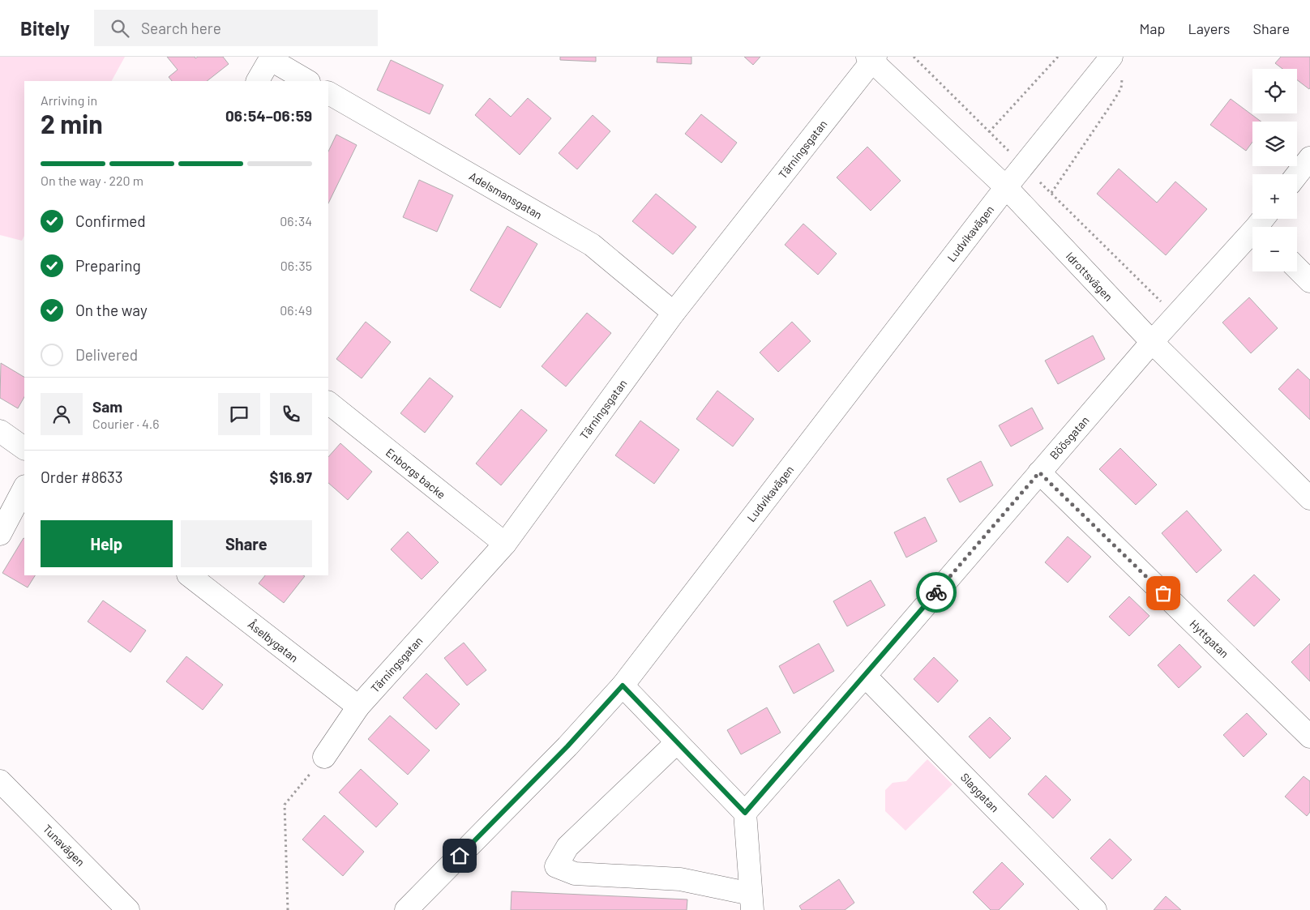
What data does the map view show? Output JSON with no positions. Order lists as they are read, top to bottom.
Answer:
{
  "streets": {
    "street": [
      "Tärningsgatan",
      "Adelsmansgatan",
      "Ludvikavägen",
      "Idrottsvägen",
      "Böösgatan",
      "Enborgs backe",
      "Hyttgatan",
      "Åselbygatan",
      "Slaggatan",
      "Tunavägen"
    ]
  },
  "crossings": [
    ["Tärningsgatan", "Adelsmansgatan"],
    ["Tärningsgatan", "Idrottsvägen"],
    ["Tärningsgatan", "Enborgs backe"],
    ["Tärningsgatan", "Åselbygatan"],
    ["Ludvikavägen", "Idrottsvägen"],
    ["Idrottsvägen", "Böösgatan"],
    ["Böösgatan", "Hyttgatan"],
    ["Böösgatan", "Slaggatan"]
  ],
  "page": {
    "header": "Bitely",
    "search": "Search here",
    "nav": ["Map", "Layers", "Share"],
    "map_buttons": ["+", "−"],
    "heading": ["2 min", "Arriving in", "06:54–06:59"],
    "panel": [
      "Sam",
      "Courier · 4.6",
      "Order #8633",
      "$16.97"
    ],
    "bar": "On the way · 220 m",
    "list": [
      ["Confirmed", "06:34"],
      ["Preparing", "06:35"],
      ["On the way", "06:49"],
      "Delivered"
    ],
    "buttons": ["Help", "Share"]
  }
}
